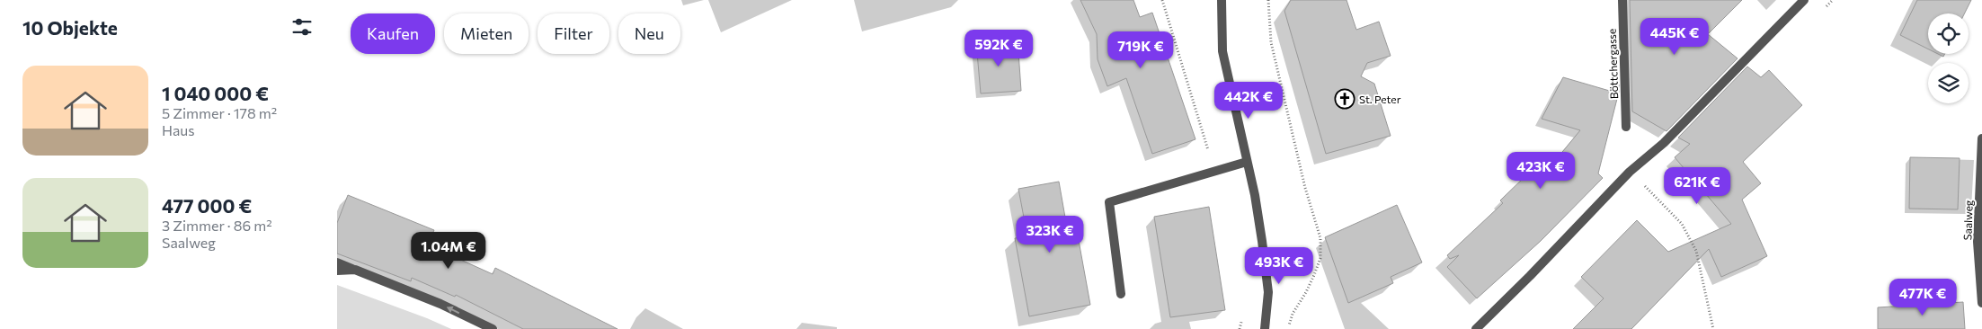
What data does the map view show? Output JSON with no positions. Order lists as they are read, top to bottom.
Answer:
{
  "streets": {
    "street": ["Böttchergasse", "Saalweg"]
  },
  "places": {
    "church": ["St. Peter"]
  },
  "page": {
    "heading": "10 Objekte",
    "chip": [
      "Kaufen",
      "Mieten",
      "Filter",
      "Neu"
    ],
    "price": [
      "445K €",
      "592K €",
      "719K €",
      "442K €",
      "423K €",
      "621K €",
      "323K €",
      "1.04M €",
      "493K €",
      "477K €"
    ],
    "list": [
      {
        "name": "1 040 000 €",
        "note": "5 Zimmer · 178 m² · Haus"
      },
      {
        "name": "477 000 €",
        "note": "3 Zimmer · 86 m² · Saalweg"
      }
    ]
  }
}
